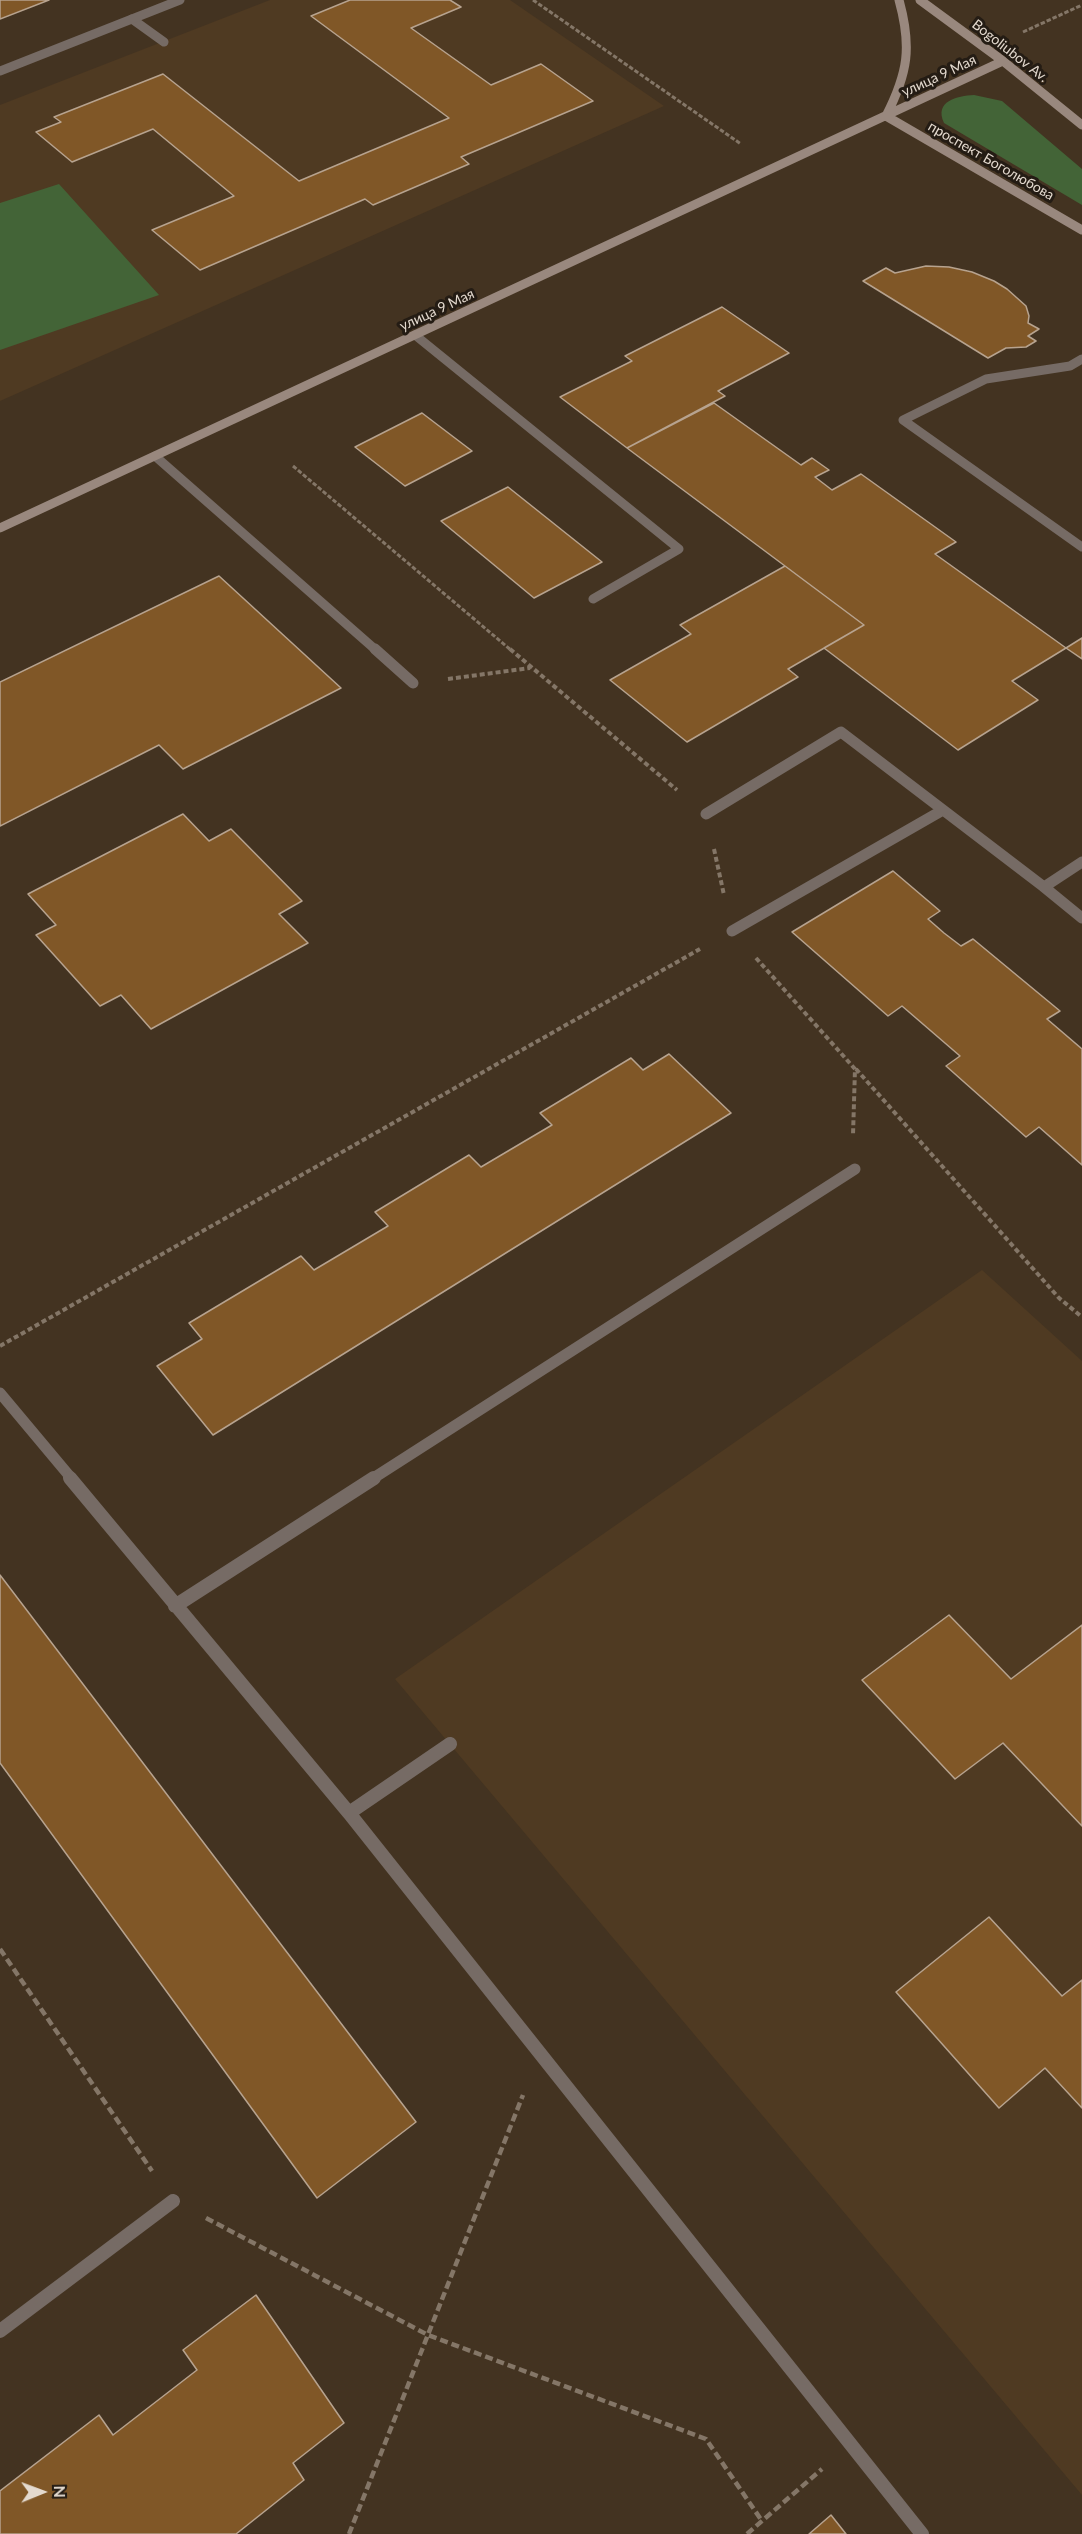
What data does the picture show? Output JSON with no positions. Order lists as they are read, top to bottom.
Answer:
{
  "streets": {
    "street": ["Bogoliubov Av.", "улица 9 Мая", "проспект Боголюбова"]
  },
  "crossings": [
    ["Bogoliubov Av.", "улица 9 Мая"],
    ["улица 9 Мая", "проспект Боголюбова"]
  ],
  "north": "right"
}
